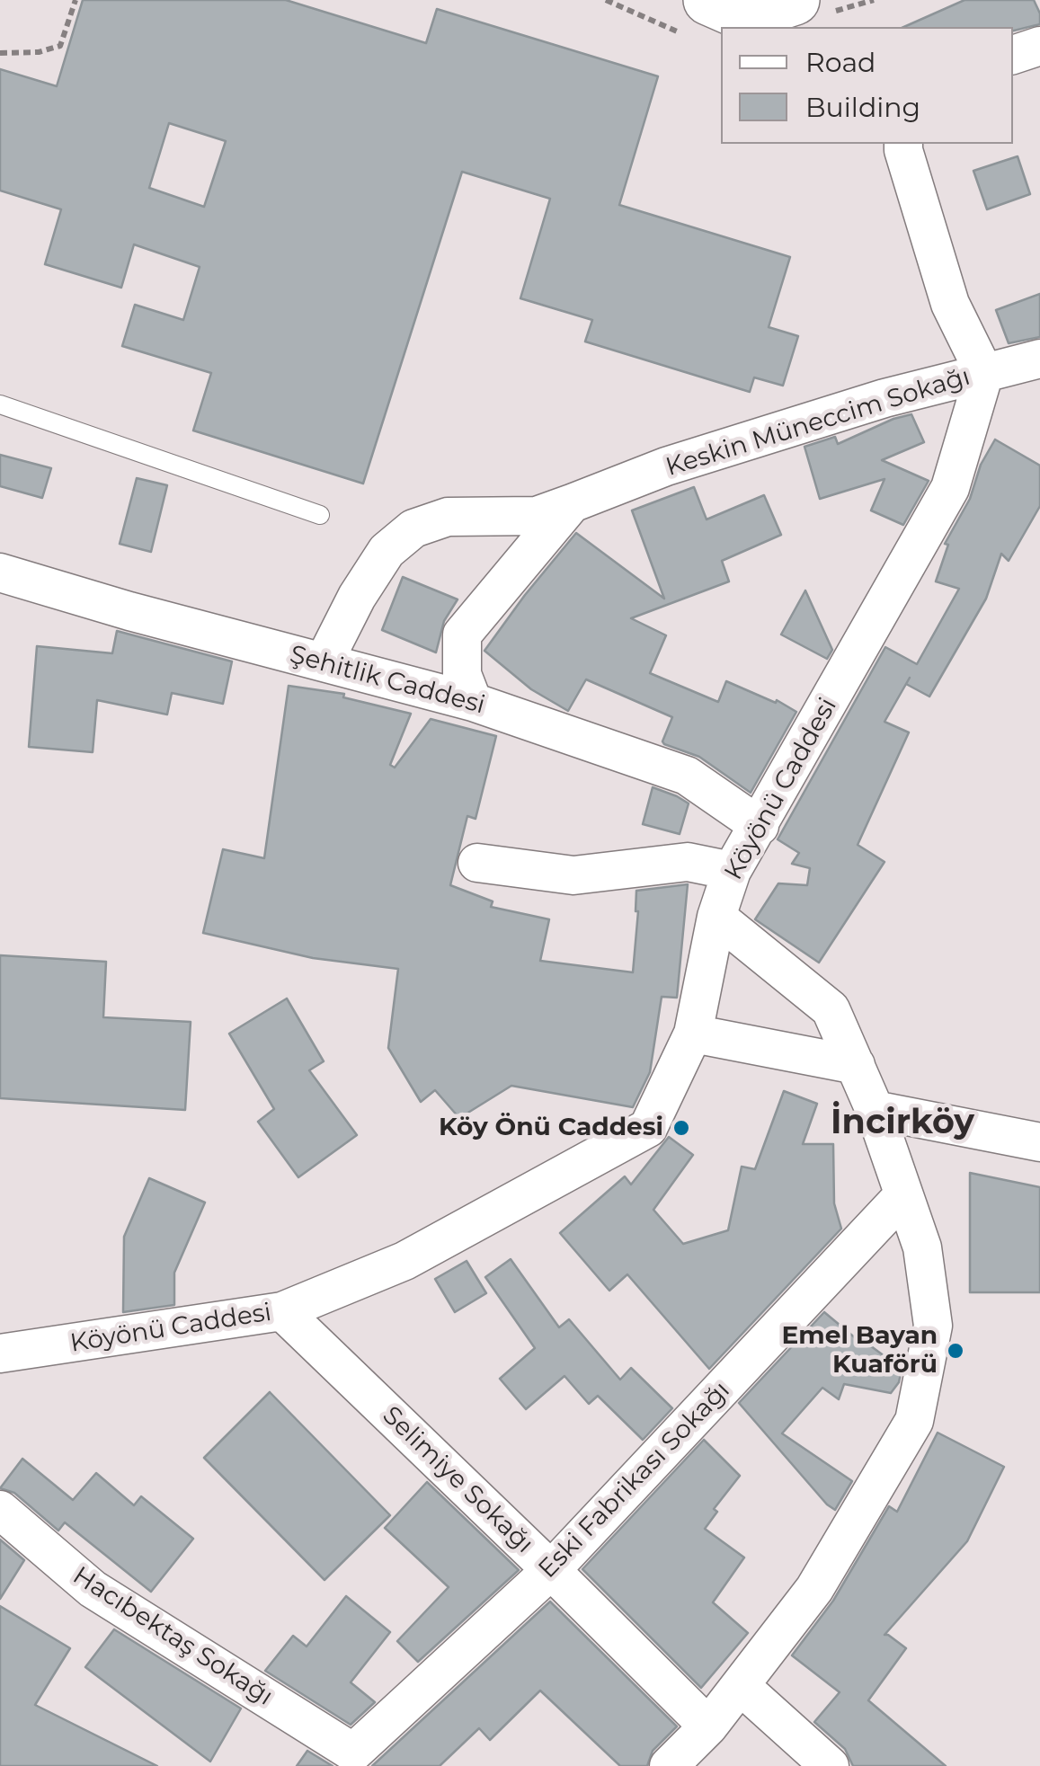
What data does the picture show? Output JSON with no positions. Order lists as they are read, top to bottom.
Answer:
{
  "streets": {
    "street": [
      "Keskin Müneccim Sokağı",
      "Şehitlik Caddesi",
      "Köyönü Caddesi",
      "Selimiye Sokağı",
      "Eski Fabrikası Sokağı",
      "Hacıbektaş Sokağı"
    ]
  },
  "crossings": [
    ["Keskin Müneccim Sokağı", "Şehitlik Caddesi"],
    ["Keskin Müneccim Sokağı", "Köyönü Caddesi"],
    ["Şehitlik Caddesi", "Köyönü Caddesi"],
    ["Köyönü Caddesi", "Selimiye Sokağı"],
    ["Selimiye Sokağı", "Eski Fabrikası Sokağı"],
    ["Eski Fabrikası Sokağı", "Hacıbektaş Sokağı"]
  ],
  "districts": ["İncirköy"],
  "places": ["Köy Önü Caddesi", "Emel Bayan Kuaförü"],
  "legend": ["Road", "Building"]
}
